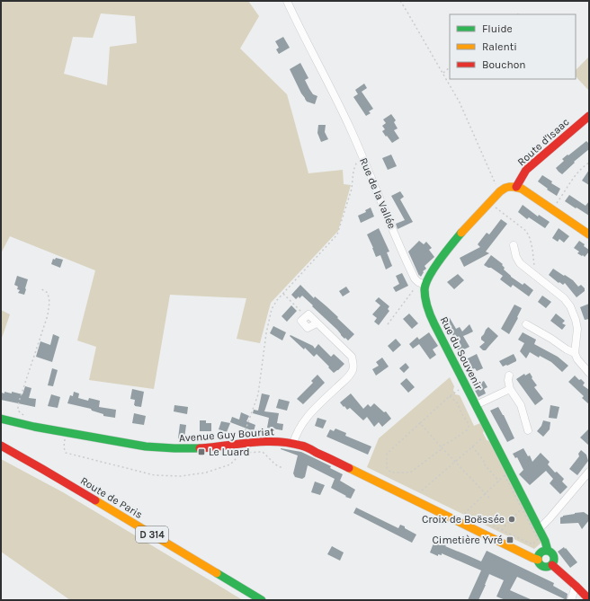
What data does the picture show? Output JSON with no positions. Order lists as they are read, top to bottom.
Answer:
{
  "streets": {
    "street": [
      "Route d'Isaac",
      "Rue de la Vallée",
      "Rue du Souvenir",
      "Avenue Guy Bouriat",
      "Route de Paris",
      "D 314"
    ]
  },
  "crossings": [
    ["Rue de la Vallée", "Rue du Souvenir"],
    ["Rue du Souvenir", "Avenue Guy Bouriat"]
  ],
  "places": {
    "transit": ["Le Luard", "Cimetière Yvré"],
    "other": ["Croix de Boëssée"]
  },
  "legend": ["Fluide", "Ralenti", "Bouchon"]
}
